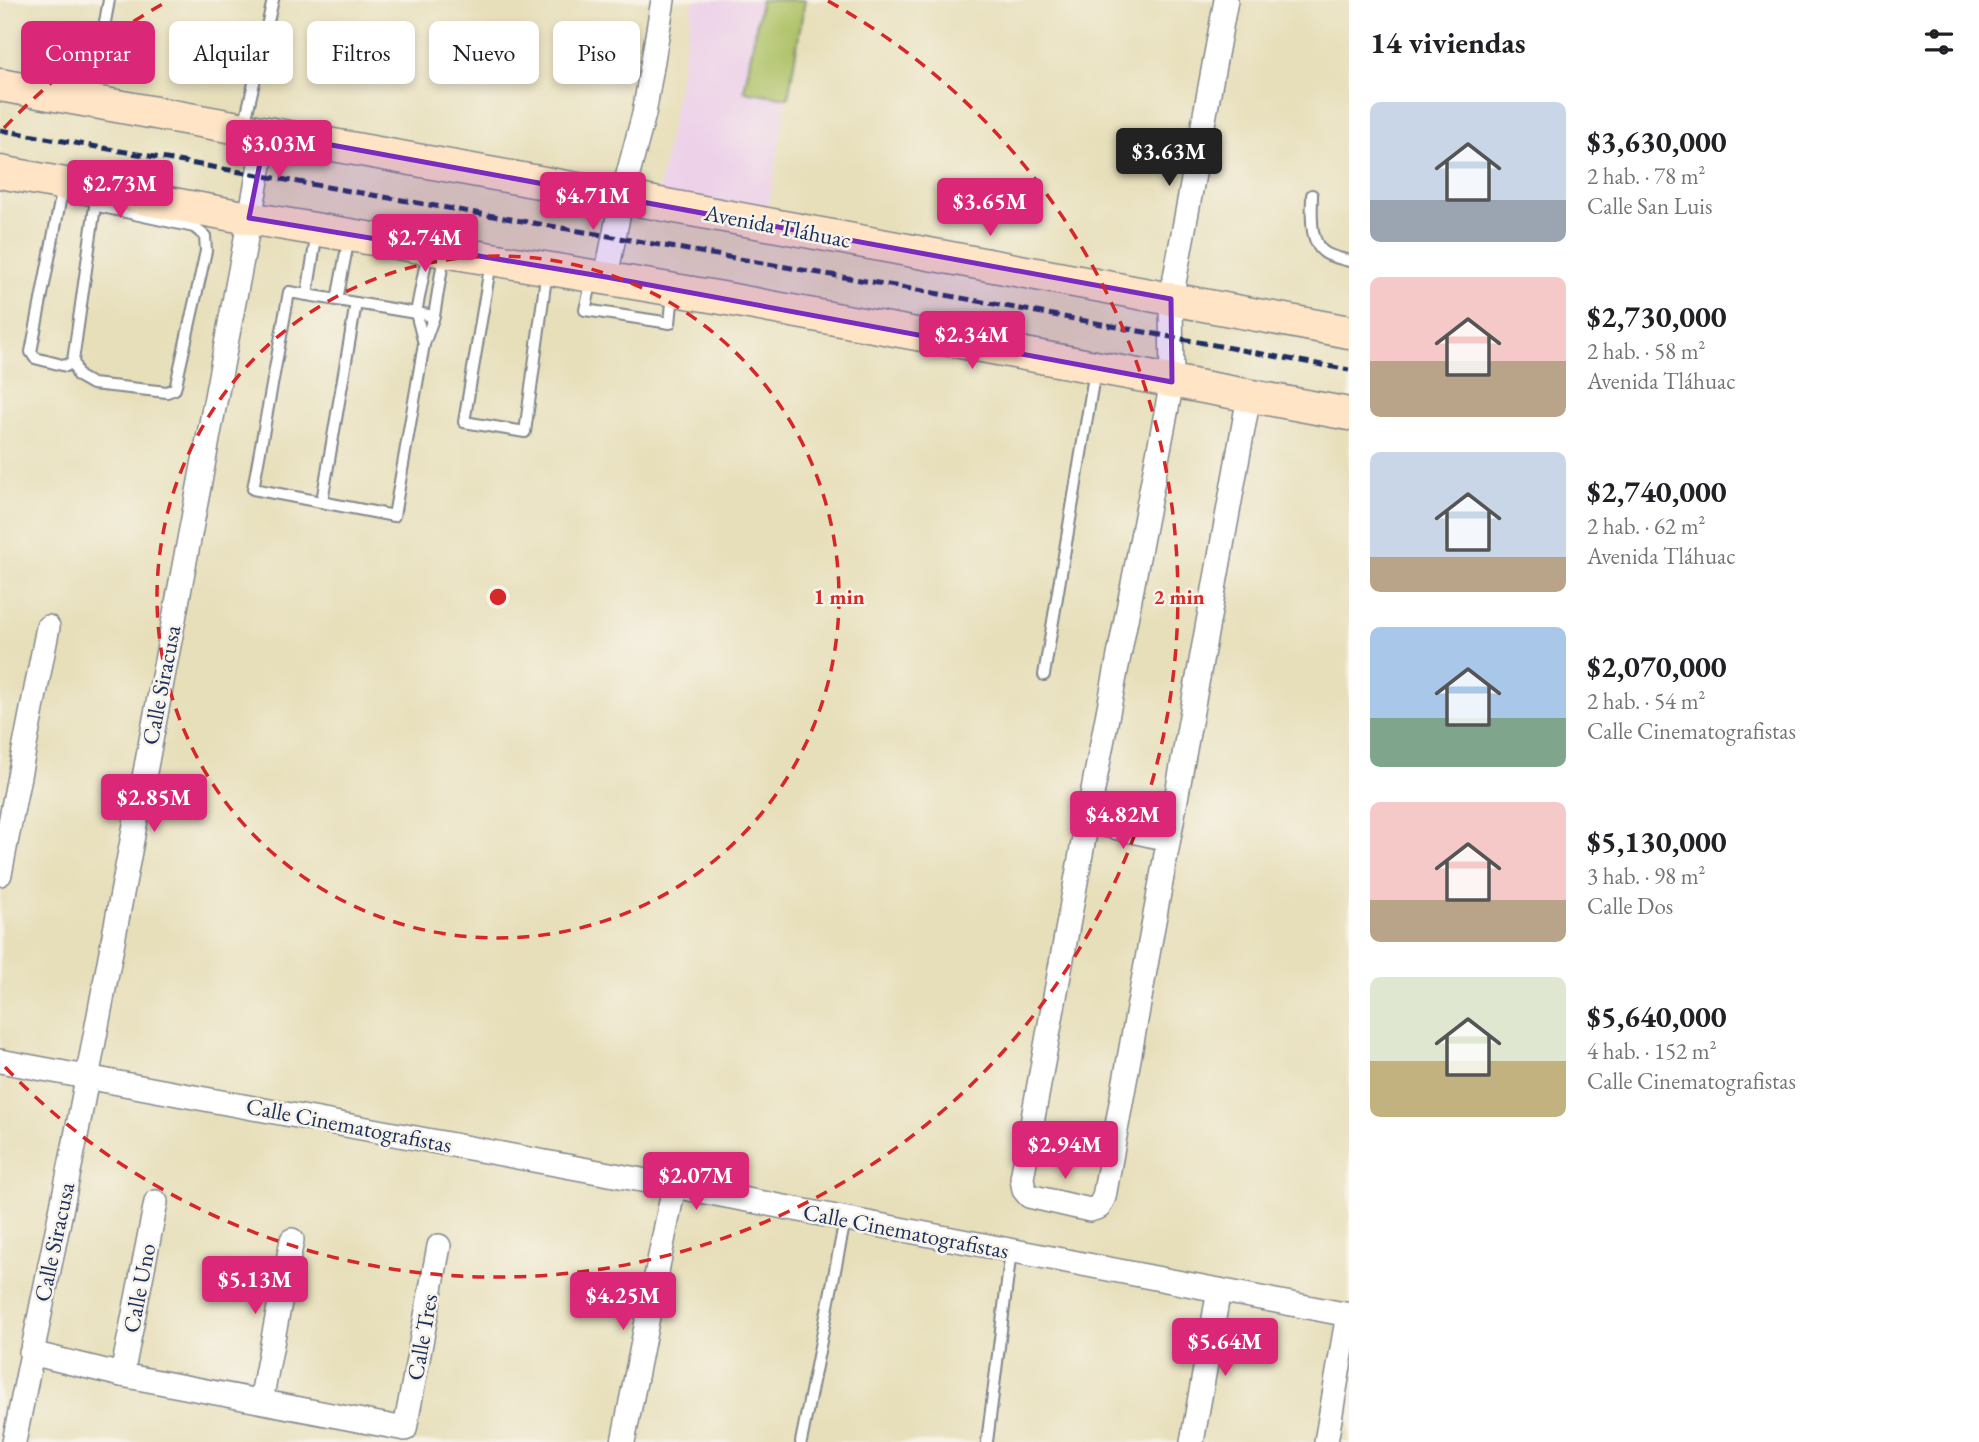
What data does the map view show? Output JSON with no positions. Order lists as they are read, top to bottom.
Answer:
{
  "streets": {
    "main road": ["Avenida Tláhuac"],
    "street": [
      "Calle Siracusa",
      "Calle Cinematografistas",
      "Calle Uno",
      "Calle Tres"
    ]
  },
  "crossings": [
    ["Avenida Tláhuac", "Calle Siracusa"],
    ["Calle Siracusa", "Calle Cinematografistas"]
  ],
  "page": {
    "heading": "14 viviendas",
    "chip": [
      "Comprar",
      "Alquilar",
      "Filtros",
      "Nuevo",
      "Piso"
    ],
    "list": [
      {
        "name": "$3,630,000",
        "note": "2 hab. · 78 m² · Calle San Luis"
      },
      {
        "name": "$2,730,000",
        "note": "2 hab. · 58 m² · Avenida Tláhuac"
      },
      {
        "name": "$2,740,000",
        "note": "2 hab. · 62 m² · Avenida Tláhuac"
      },
      {
        "name": "$2,070,000",
        "note": "2 hab. · 54 m² · Calle Cinematografistas"
      },
      {
        "name": "$5,130,000",
        "note": "3 hab. · 98 m² · Calle Dos"
      },
      {
        "name": "$5,640,000",
        "note": "4 hab. · 152 m² · Calle Cinematografistas"
      }
    ],
    "price": [
      "$3.03M",
      "$3.63M",
      "$2.73M",
      "$4.71M",
      "$3.65M",
      "$2.74M",
      "$2.34M",
      "$2.85M",
      "$4.82M",
      "$2.94M",
      "$2.07M",
      "$5.13M",
      "$4.25M",
      "$5.64M"
    ]
  },
  "rings": ["1 min", "2 min"]
}
